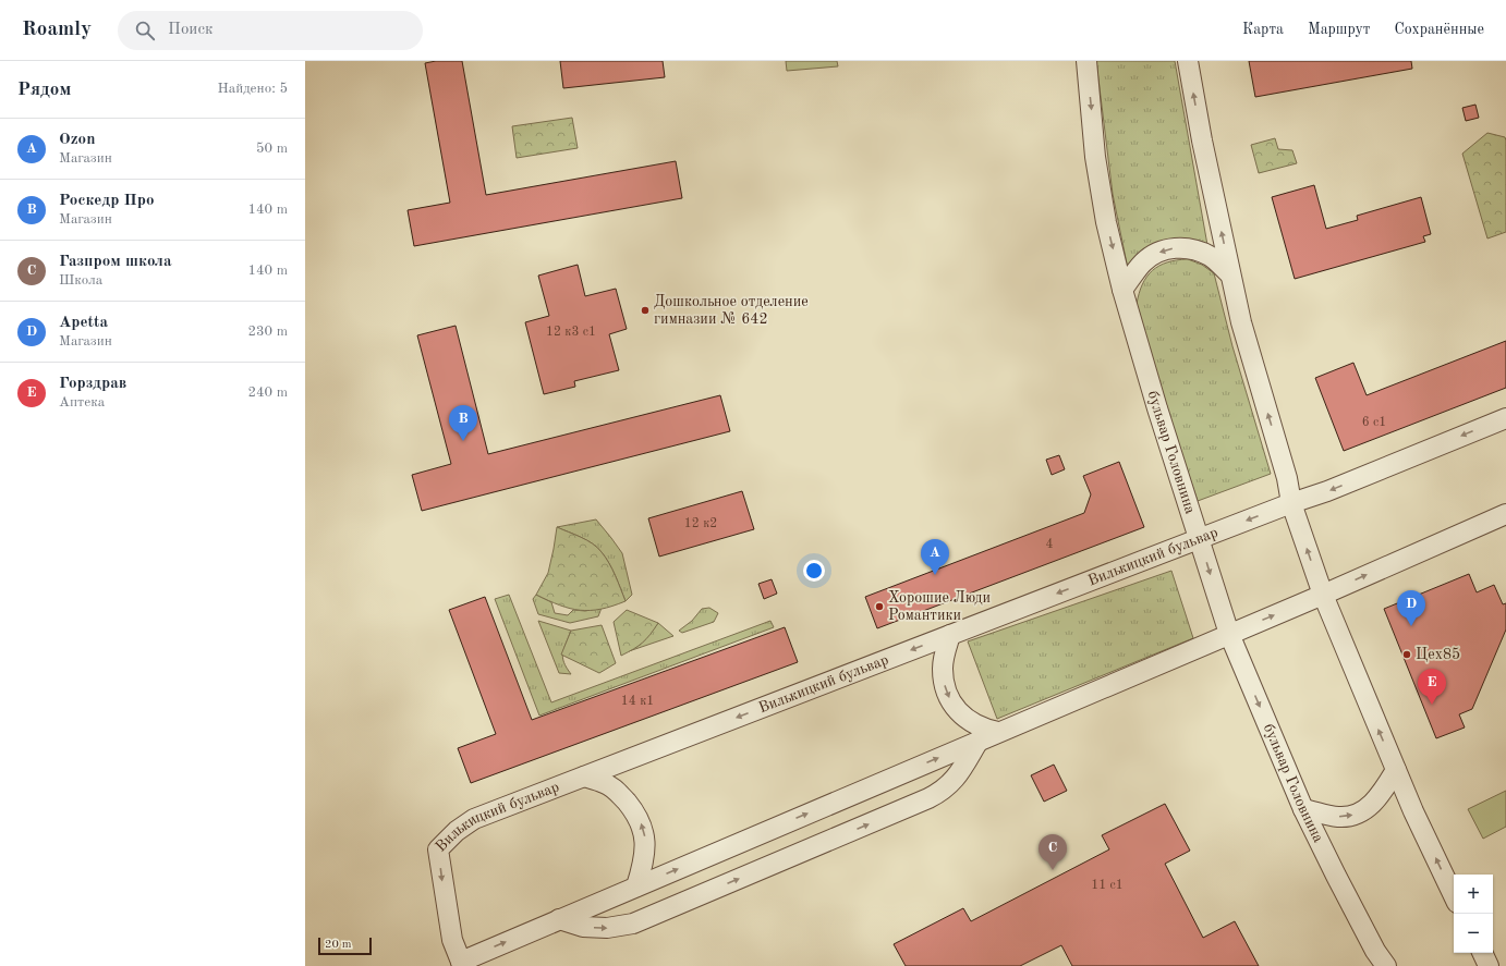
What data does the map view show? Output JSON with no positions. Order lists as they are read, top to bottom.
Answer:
{
  "streets": {
    "street": ["бульвар Головнина", "Вилькицкий бульвар"]
  },
  "crossings": [
    ["бульвар Головнина", "Вилькицкий бульвар"]
  ],
  "places": ["Дошкольное отделение гимназии № 642", "Хорошие Люди Романтики", "Цех85"],
  "house_numbers": [
    "12 к3 с1",
    "6 с1",
    "12 к2",
    "4",
    "14 к1",
    "11 с1"
  ],
  "scale_bar": "20 m",
  "page": {
    "header": "Roamly",
    "search": "Поиск",
    "nav": ["Карта", "Маршрут", "Сохранённые"],
    "heading": ["Рядом", "Найдено: 5"],
    "list": [
      {
        "mark": "A",
        "name": "Ozon",
        "note": "Магазин",
        "value": "50 m"
      },
      {
        "mark": "B",
        "name": "Роскедр Про",
        "note": "Магазин",
        "value": "140 m"
      },
      {
        "mark": "C",
        "name": "Газпром школа",
        "note": "Школа",
        "value": "140 m"
      },
      {
        "mark": "D",
        "name": "Apetta",
        "note": "Магазин",
        "value": "230 m"
      },
      {
        "mark": "E",
        "name": "Горздрав",
        "note": "Аптека",
        "value": "240 m"
      }
    ],
    "pins": [
      "B",
      "A",
      "D",
      "E",
      "C"
    ],
    "map_buttons": ["+", "−"],
    "scale": "20 m"
  }
}
